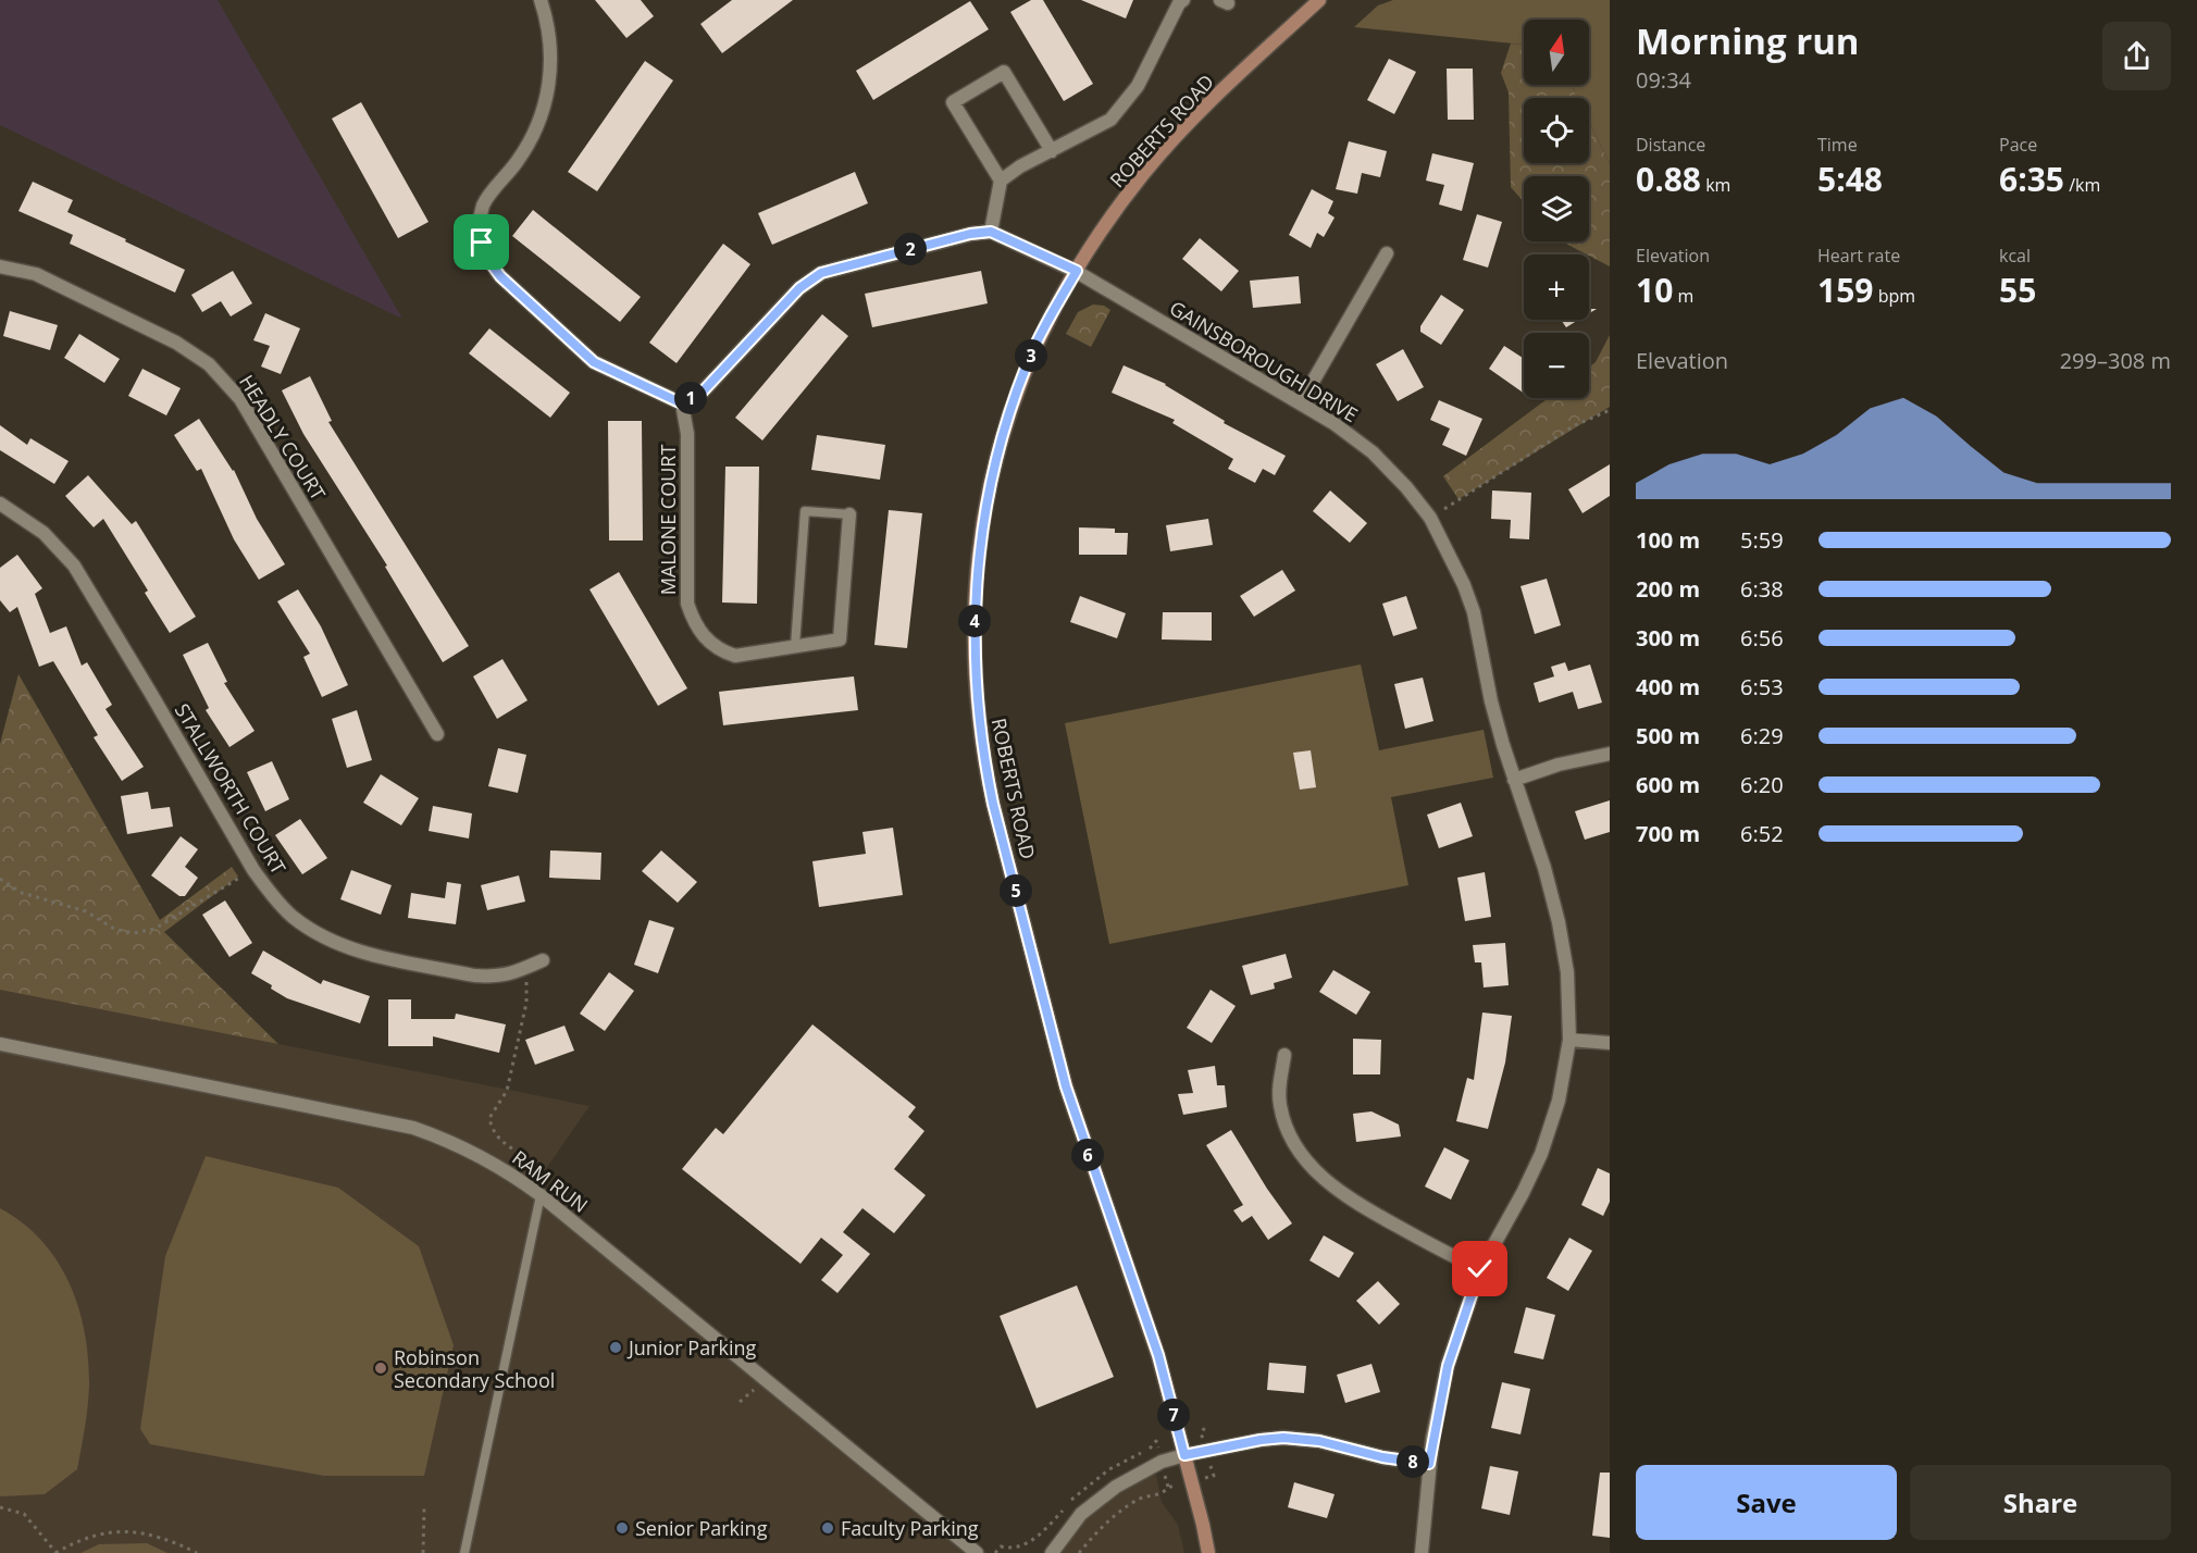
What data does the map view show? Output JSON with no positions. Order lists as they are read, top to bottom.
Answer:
{
  "streets": {
    "main road": ["ROBERTS ROAD"],
    "street": [
      "GAINSBOROUGH DRIVE",
      "HEADLY COURT",
      "MALONE COURT",
      "STALLWORTH COURT",
      "RAM RUN"
    ]
  },
  "crossings": [
    ["ROBERTS ROAD", "GAINSBOROUGH DRIVE"]
  ],
  "places": [
    "Junior Parking",
    "Robinson Secondary School",
    "Senior Parking",
    "Faculty Parking"
  ],
  "north": "top",
  "page": {
    "heading": ["Morning run", "09:34"],
    "map_buttons": ["+", "−"],
    "stats": [
      ["Distance", "0.88 km"],
      ["Time", "5:48"],
      ["Pace", "6:35 /km"],
      ["Elevation", "10 m"],
      ["Heart rate", "159 bpm"],
      ["kcal", "55"]
    ],
    "pins": [
      "2",
      "3",
      "1",
      "4",
      "5",
      "6",
      "7",
      "8"
    ],
    "chart": ["Elevation", "299–308 m"],
    "list": [
      {
        "name": "100 m",
        "note": "5:59"
      },
      {
        "name": "200 m",
        "note": "6:38"
      },
      {
        "name": "300 m",
        "note": "6:56"
      },
      {
        "name": "400 m",
        "note": "6:53"
      },
      {
        "name": "500 m",
        "note": "6:29"
      },
      {
        "name": "600 m",
        "note": "6:20"
      },
      {
        "name": "700 m",
        "note": "6:52"
      }
    ],
    "buttons": ["Save", "Share"]
  }
}
